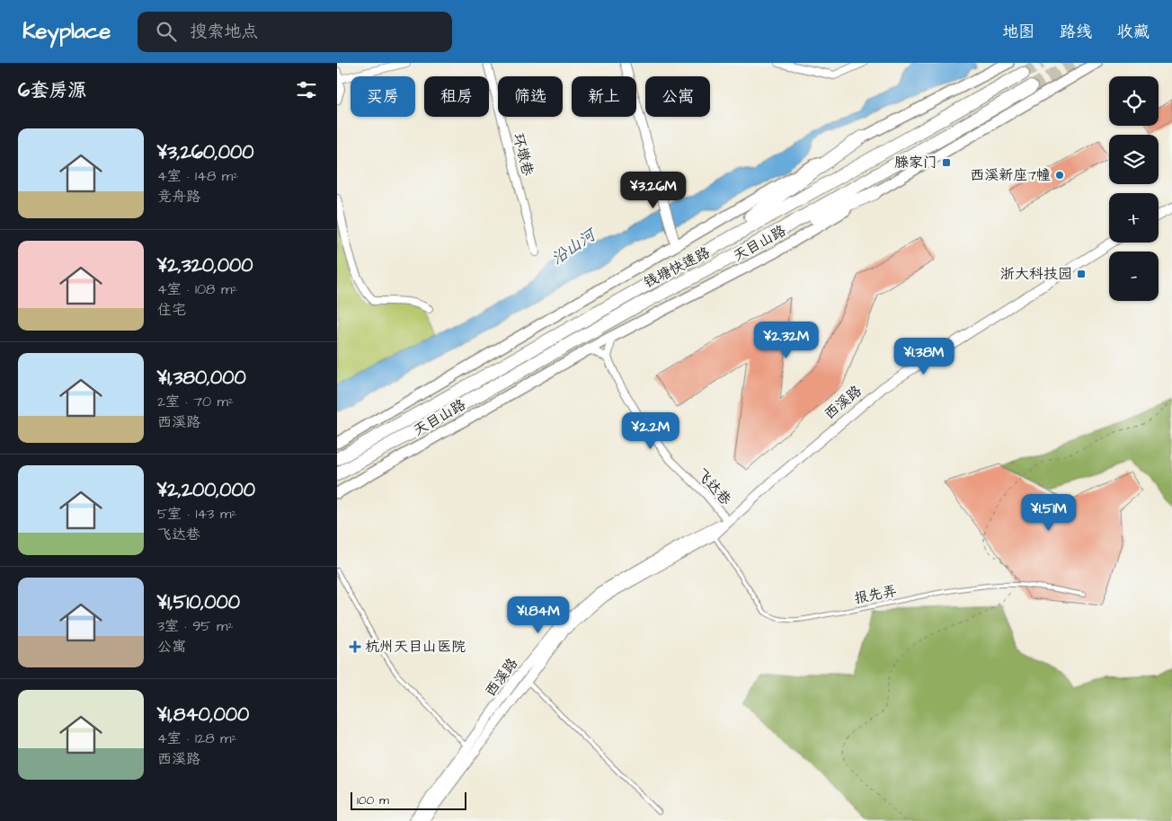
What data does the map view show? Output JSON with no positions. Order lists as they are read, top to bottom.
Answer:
{
  "streets": {
    "highway": ["钱塘快速路"],
    "main road": ["天目山路", "西溪路"],
    "street": ["环墩巷", "飞达巷"],
    "lane": ["报先弄"]
  },
  "crossings": [
    ["西溪路", "飞达巷"],
    ["西溪路", "报先弄"]
  ],
  "water": ["沿山河"],
  "places": {
    "transit": ["滕家门", "浙大科技园"],
    "other": ["西溪新座7幢"],
    "health": ["杭州天目山医院"]
  },
  "scale_bar": "100 m",
  "page": {
    "header": "Keyplace",
    "search": "搜索地点",
    "nav": ["地图", "路线", "收藏"],
    "heading": "6套房源",
    "map_buttons": ["+", "−"],
    "chip": [
      "买房",
      "租房",
      "筛选",
      "新上",
      "公寓"
    ],
    "list": [
      {
        "name": "¥3,260,000",
        "note": "4室 · 148 m² · 竞舟路"
      },
      {
        "name": "¥2,320,000",
        "note": "4室 · 108 m² · 住宅"
      },
      {
        "name": "¥1,380,000",
        "note": "2室 · 70 m² · 西溪路"
      },
      {
        "name": "¥2,200,000",
        "note": "5室 · 143 m² · 飞达巷"
      },
      {
        "name": "¥1,510,000",
        "note": "3室 · 95 m² · 公寓"
      },
      {
        "name": "¥1,840,000",
        "note": "4室 · 128 m² · 西溪路"
      }
    ],
    "price": [
      "¥3.26M",
      "¥2.32M",
      "¥1.38M",
      "¥2.2M",
      "¥1.51M",
      "¥1.84M"
    ],
    "scale": "100 m"
  }
}
